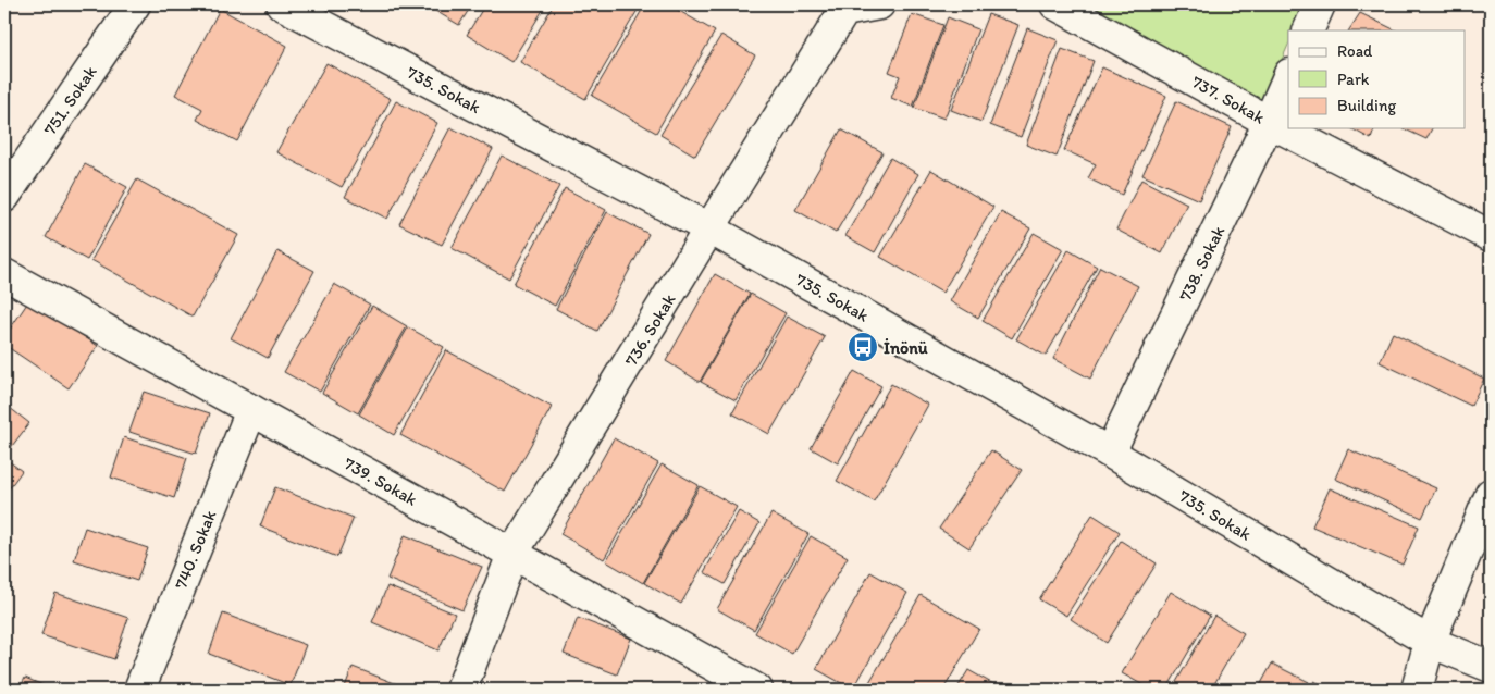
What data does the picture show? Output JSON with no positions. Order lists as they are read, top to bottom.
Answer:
{
  "streets": {
    "street": [
      "735. Sokak",
      "737. Sokak",
      "751. Sokak",
      "738. Sokak",
      "736. Sokak",
      "739. Sokak",
      "740. Sokak"
    ]
  },
  "crossings": [
    ["735. Sokak", "738. Sokak"],
    ["735. Sokak", "736. Sokak"],
    ["737. Sokak", "738. Sokak"],
    ["736. Sokak", "739. Sokak"],
    ["739. Sokak", "740. Sokak"]
  ],
  "places": {
    "bus stop": ["İnönü"]
  },
  "legend": ["Road", "Park", "Building"]
}
